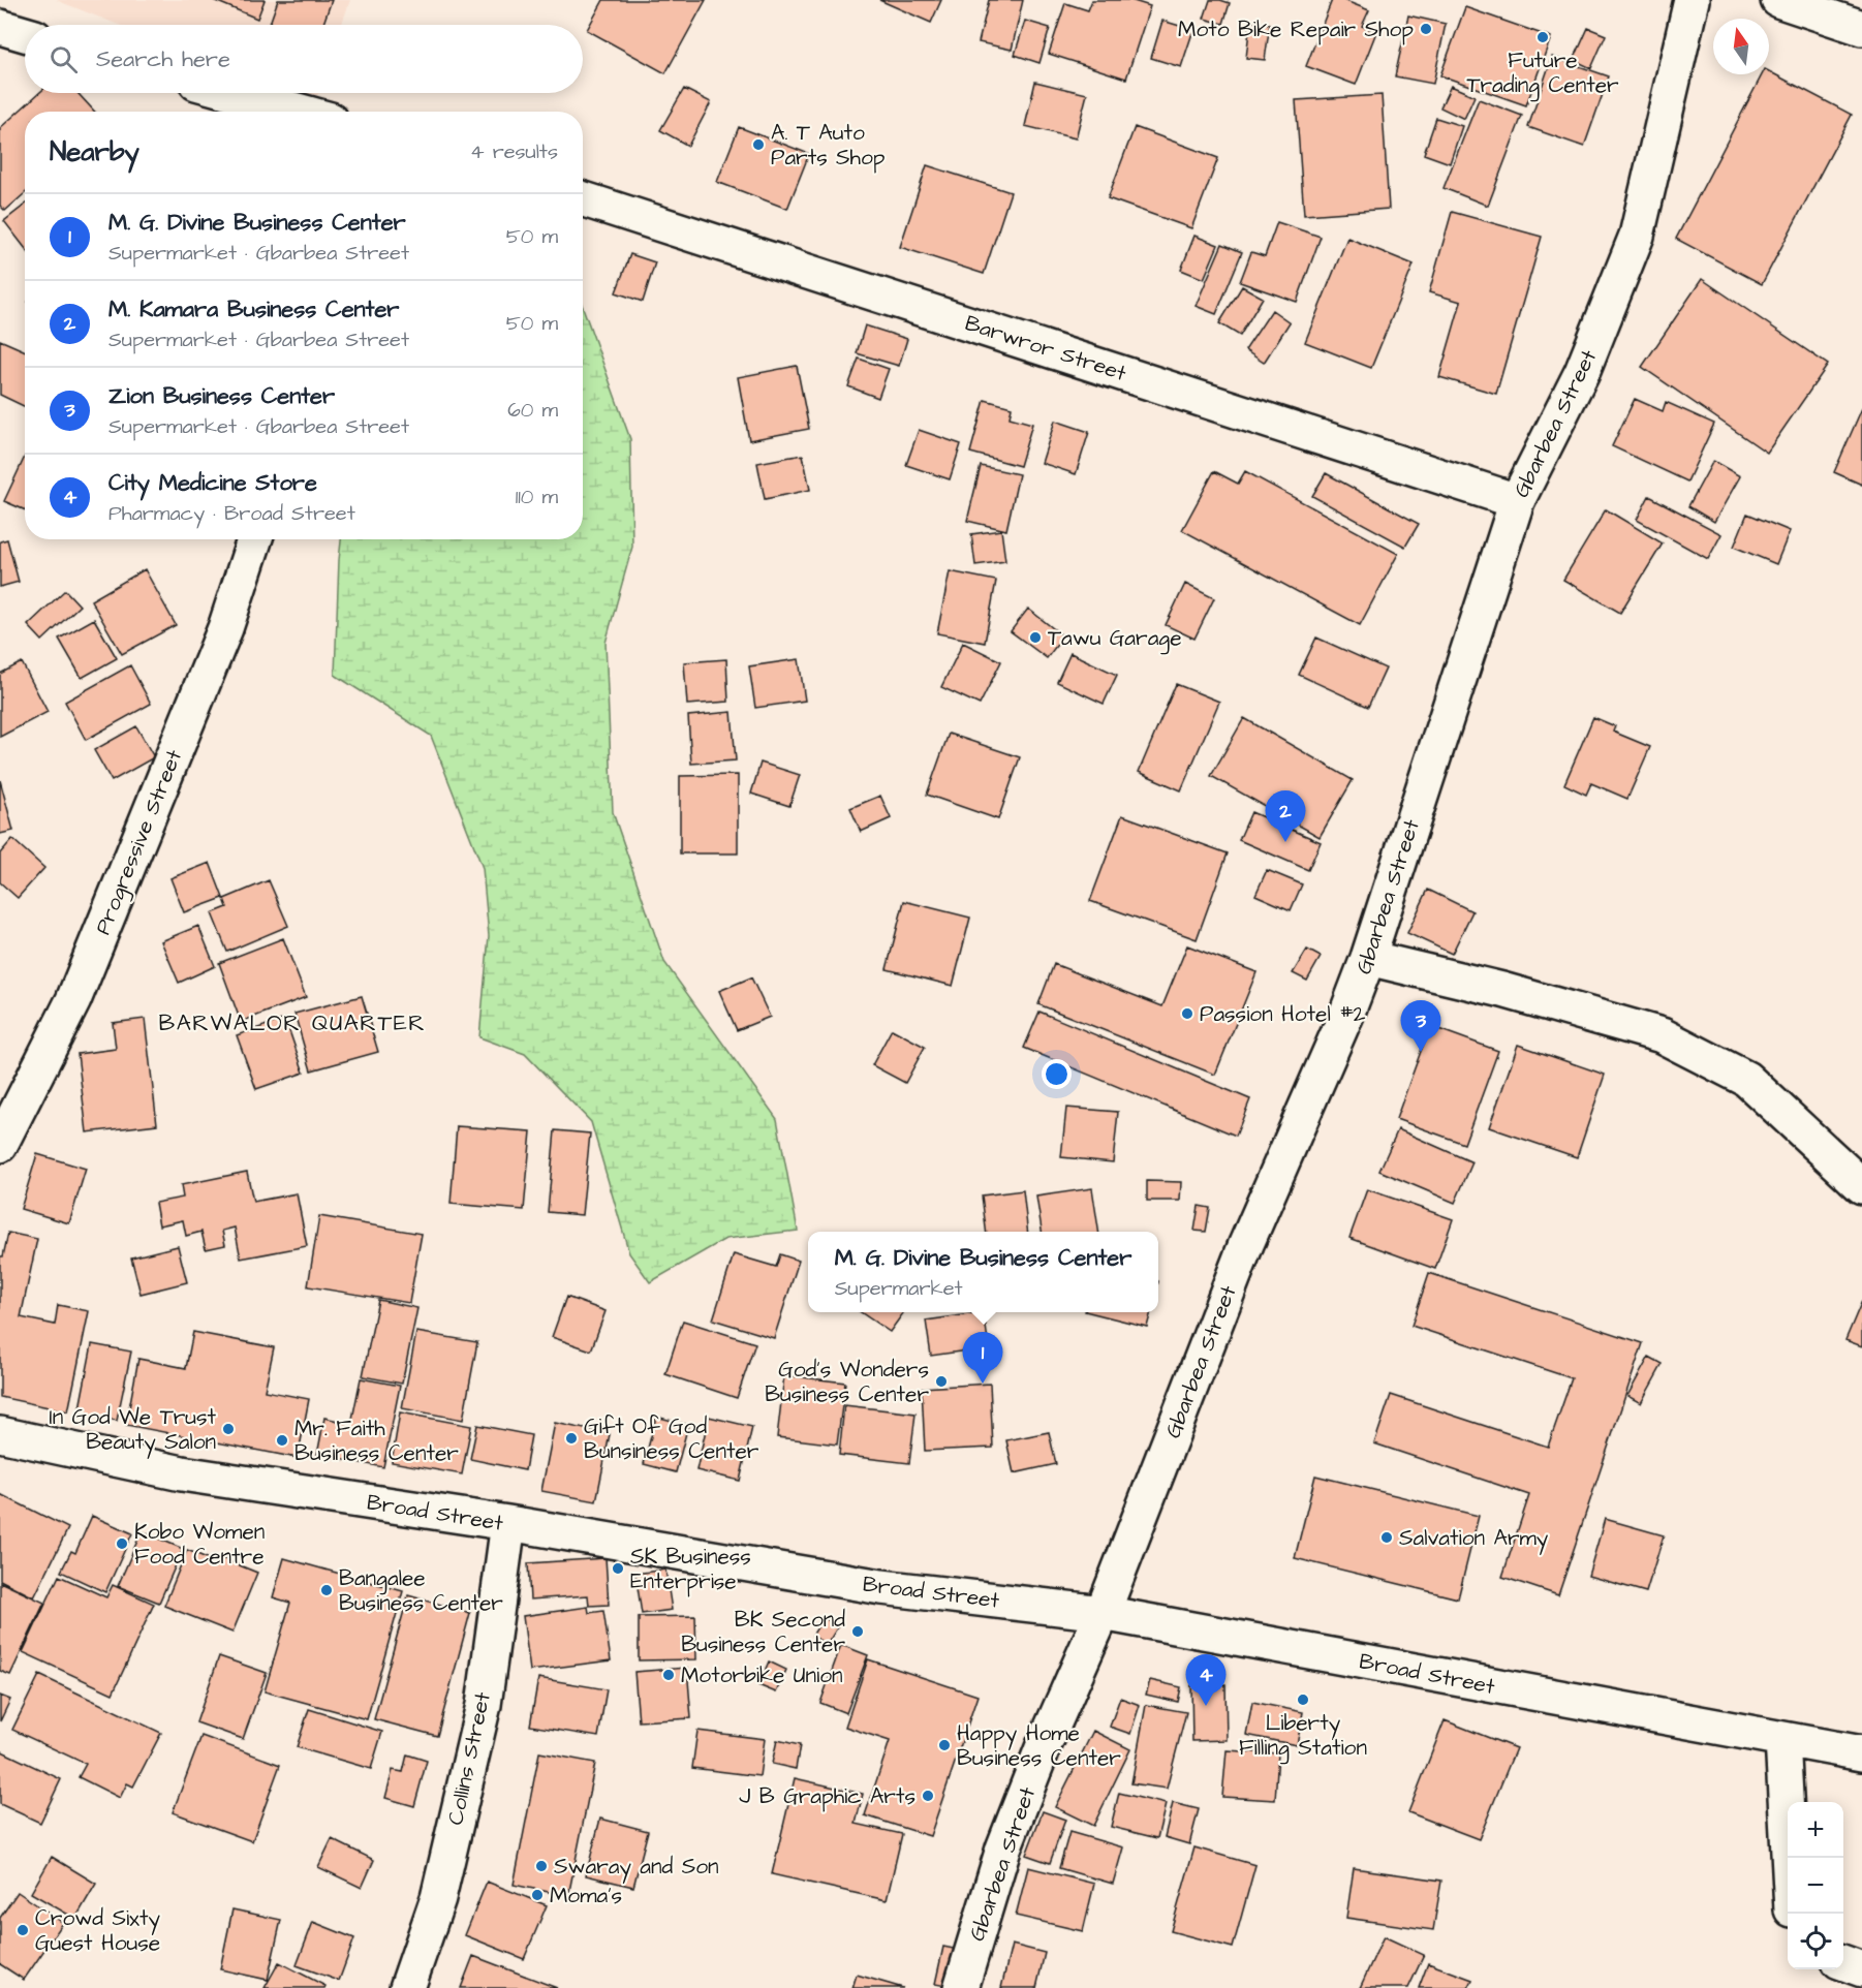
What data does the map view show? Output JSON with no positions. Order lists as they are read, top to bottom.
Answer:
{
  "streets": {
    "main road": [
      "Barwror Street",
      "Gbarbea Street",
      "Progressive Street",
      "Broad Street",
      "Collins Street"
    ]
  },
  "crossings": [
    ["Barwror Street", "Gbarbea Street"],
    ["Gbarbea Street", "Broad Street"],
    ["Broad Street", "Collins Street"]
  ],
  "districts": ["BARWALOR QUARTER"],
  "places": [
    "Moto Bike Repair Shop",
    "Future Trading Center",
    "A. T Auto Parts Shop",
    "Tawu Garage",
    "Passion Hotel #2",
    "God's Wonders Business Center",
    "In God We Trust Beauty Salon",
    "Gift Of God Bunsiness Center",
    "Mr. Faith Business Center",
    "Salvation Army",
    "Kobo Women Food Centre",
    "SK Business Enterprise",
    "Bangalee Business Center",
    "BK Second Business Center",
    "Motorbike Union",
    "Liberty Filling Station",
    "Happy Home Business Center",
    "J B Graphic Arts",
    "Swaray and Son",
    "Moma's",
    "Crowd Sixty Guest House"
  ],
  "north": "top",
  "page": {
    "search": "Search here",
    "heading": ["Nearby", "4 results"],
    "list": [
      {
        "mark": "1",
        "name": "M. G. Divine Business Center",
        "note": "Supermarket · Gbarbea Street",
        "value": "50 m"
      },
      {
        "mark": "2",
        "name": "M. Kamara Business Center",
        "note": "Supermarket · Gbarbea Street",
        "value": "50 m"
      },
      {
        "mark": "3",
        "name": "Zion Business Center",
        "note": "Supermarket · Gbarbea Street",
        "value": "60 m"
      },
      {
        "mark": "4",
        "name": "City Medicine Store",
        "note": "Pharmacy · Broad Street",
        "value": "110 m"
      }
    ],
    "pins": [
      "2",
      "3",
      "1",
      "4"
    ],
    "popup": ["M. G. Divine Business Center", "Supermarket"],
    "map_buttons": ["+", "−"]
  }
}
